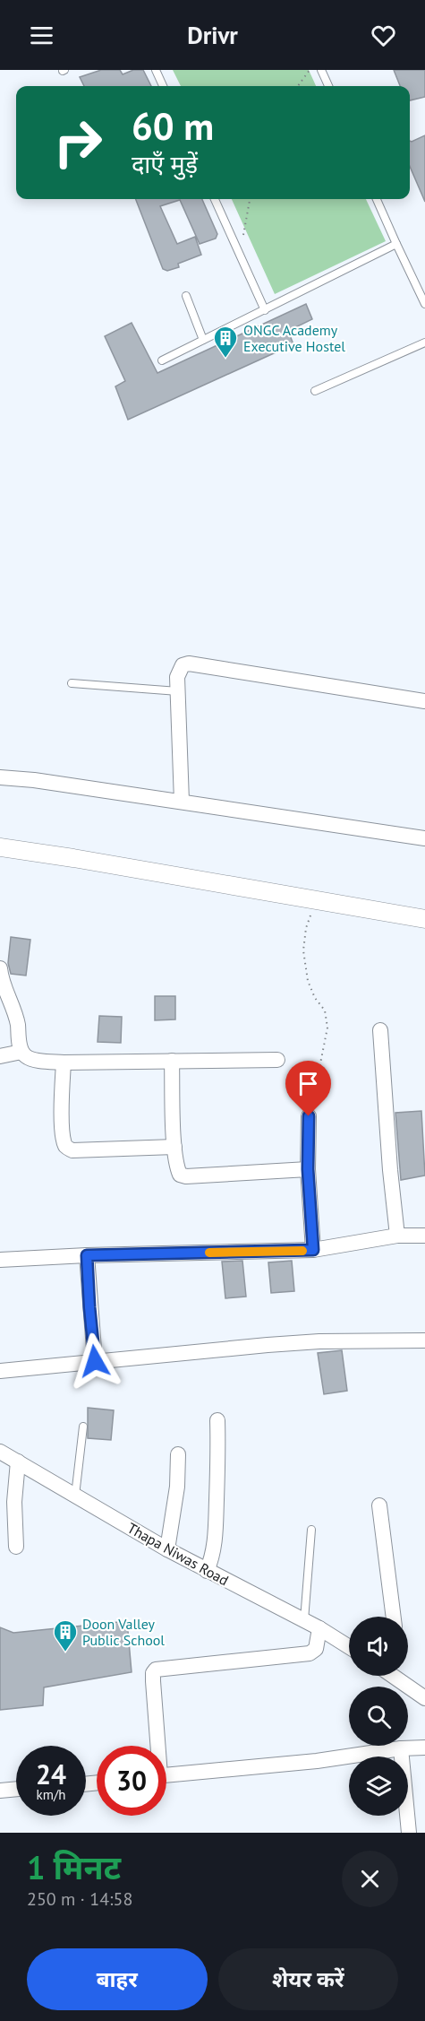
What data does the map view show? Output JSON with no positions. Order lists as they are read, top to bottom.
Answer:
{
  "streets": {
    "street": ["Thapa Niwas Road"]
  },
  "places": {
    "building": ["ONGC Academy Executive Hostel", "Doon Valley Public School"]
  },
  "page": {
    "header": "Drivr",
    "turn": ["60 m", "दाएँ मुड़ें"],
    "speed": "24 km/h",
    "limit": "30",
    "heading": ["1 मिनट", "250 m · 14:58"],
    "buttons": ["बाहर", "शेयर करें"]
  }
}
